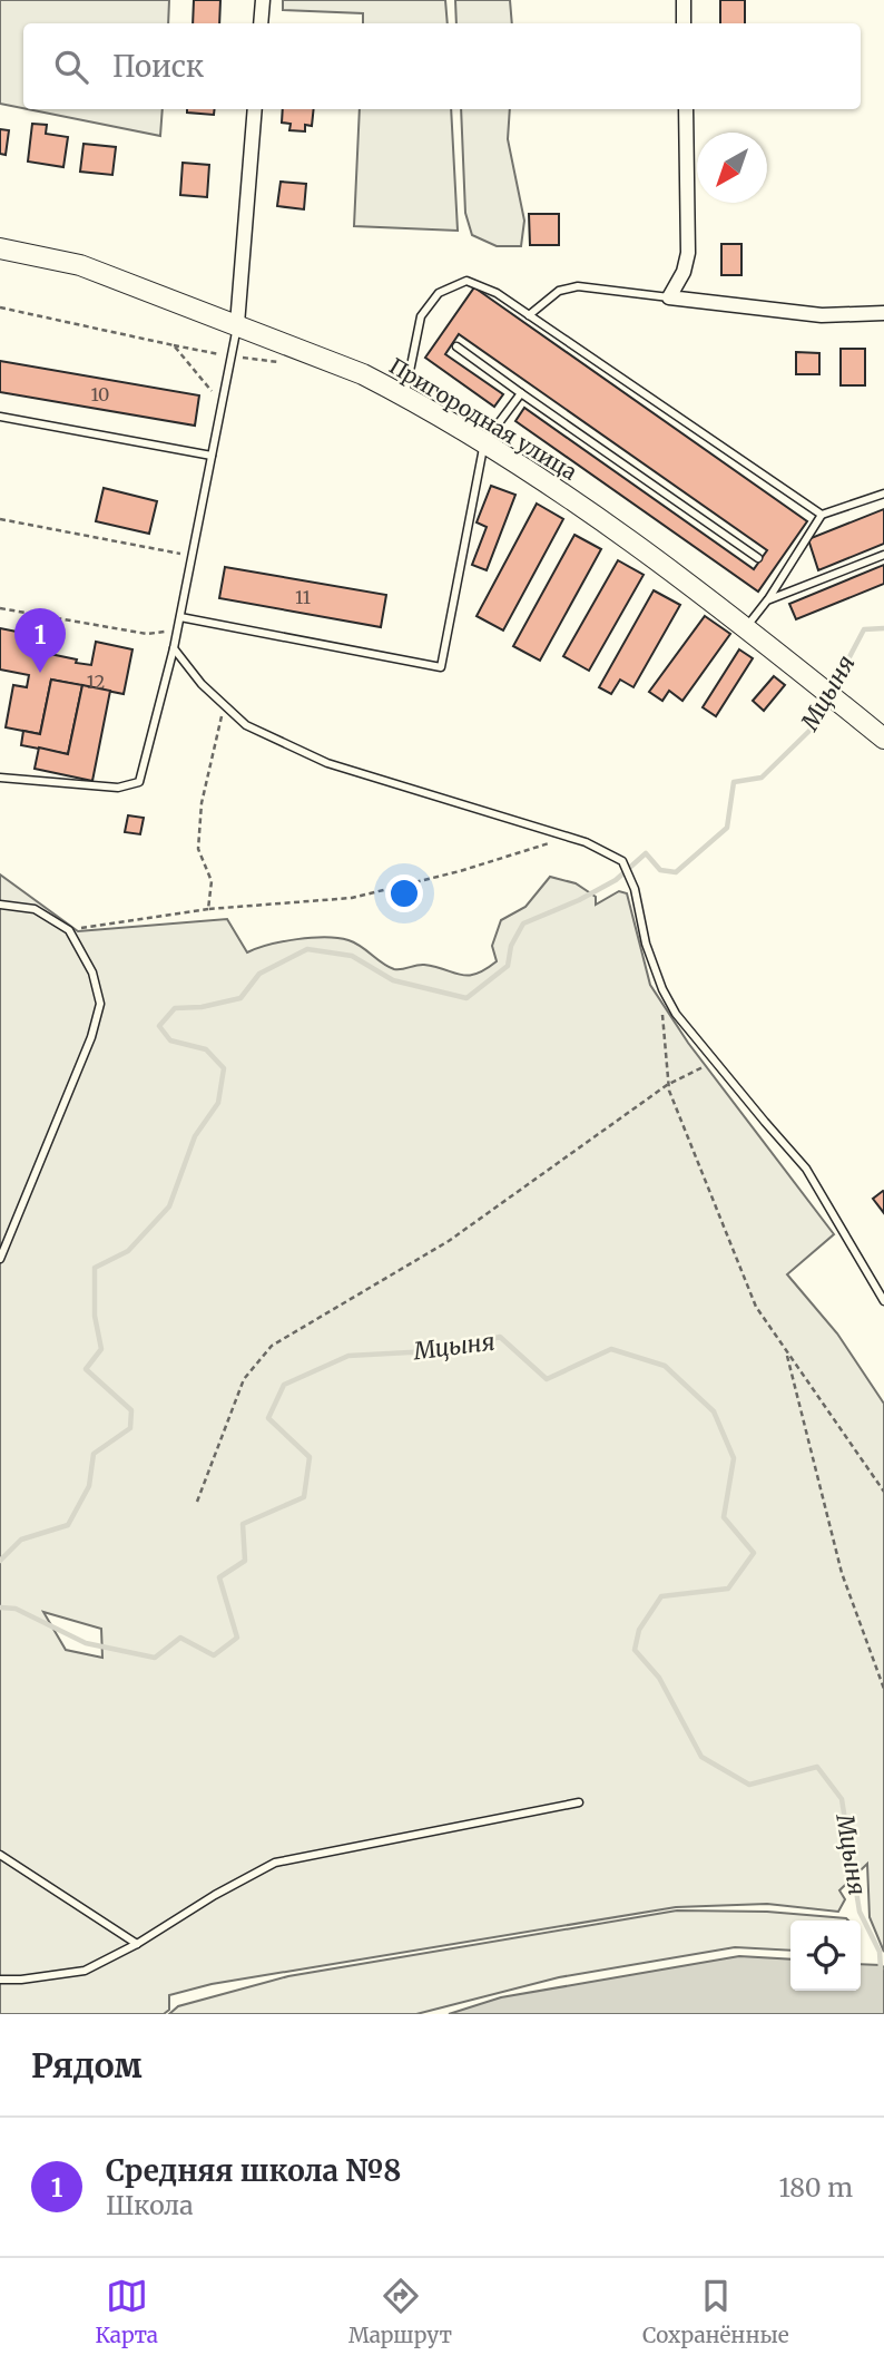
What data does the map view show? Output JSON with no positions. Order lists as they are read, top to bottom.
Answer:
{
  "streets": {
    "street": ["Пригородная улица"]
  },
  "water": ["Мцыня"],
  "house_numbers": ["10", "11", "12"],
  "north": "bottom left",
  "page": {
    "search": "Поиск",
    "pins": "1",
    "heading": "Рядом",
    "list": [
      {
        "mark": "1",
        "name": "Средняя школа №8",
        "note": "Школа",
        "value": "180 m"
      }
    ],
    "nav": ["Карта", "Маршрут", "Сохранённые"]
  }
}
